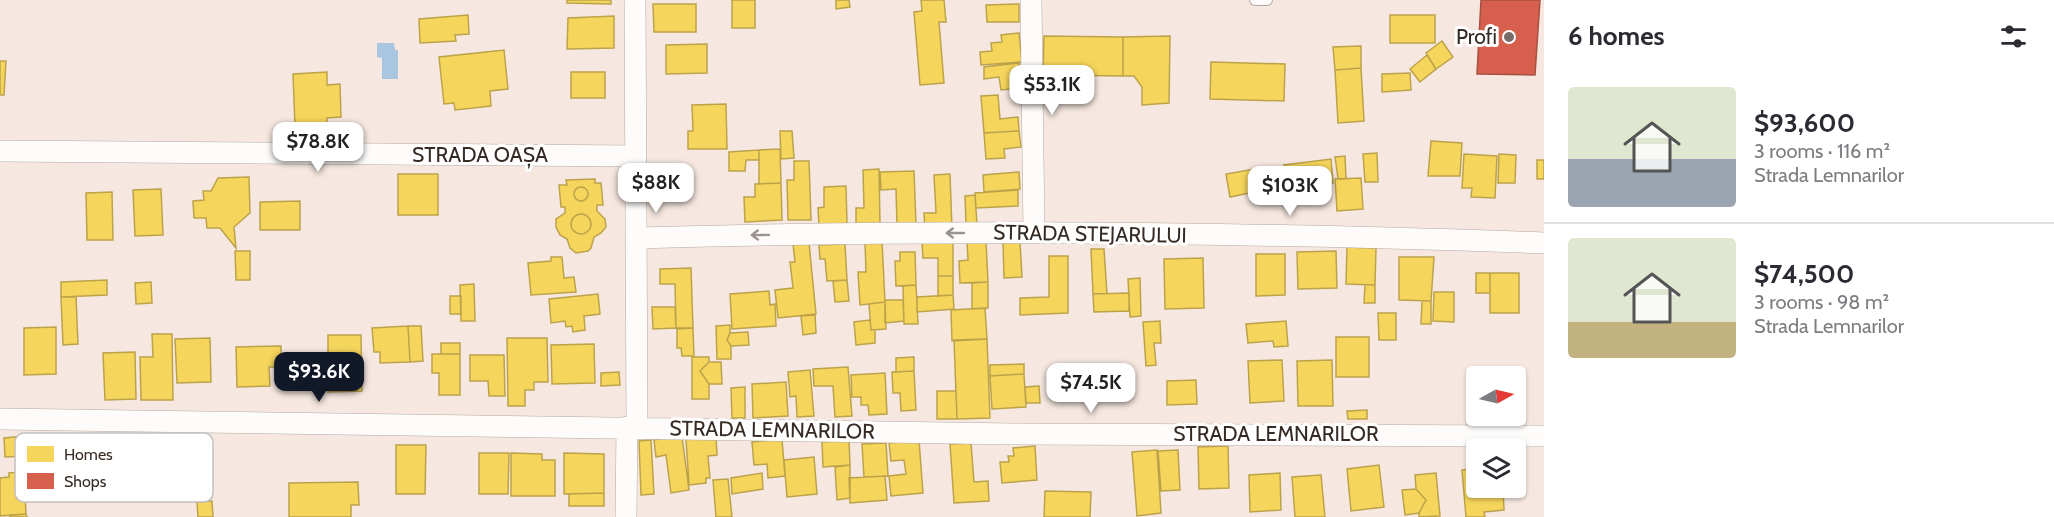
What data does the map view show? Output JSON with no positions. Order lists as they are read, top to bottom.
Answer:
{
  "streets": {
    "street": ["STRADA OAȘA", "STRADA STEJARULUI", "STRADA LEMNARILOR"]
  },
  "one_way": ["STRADA STEJARULUI"],
  "places": ["Profi"],
  "legend": ["Homes", "Shops"],
  "north": "right",
  "page": {
    "heading": "6 homes",
    "price": [
      "$53.1K",
      "$78.8K",
      "$88K",
      "$103K",
      "$93.6K",
      "$74.5K"
    ],
    "list": [
      {
        "name": "$93,600",
        "note": "3 rooms · 116 m² · Strada Lemnarilor"
      },
      {
        "name": "$74,500",
        "note": "3 rooms · 98 m² · Strada Lemnarilor"
      }
    ]
  }
}
